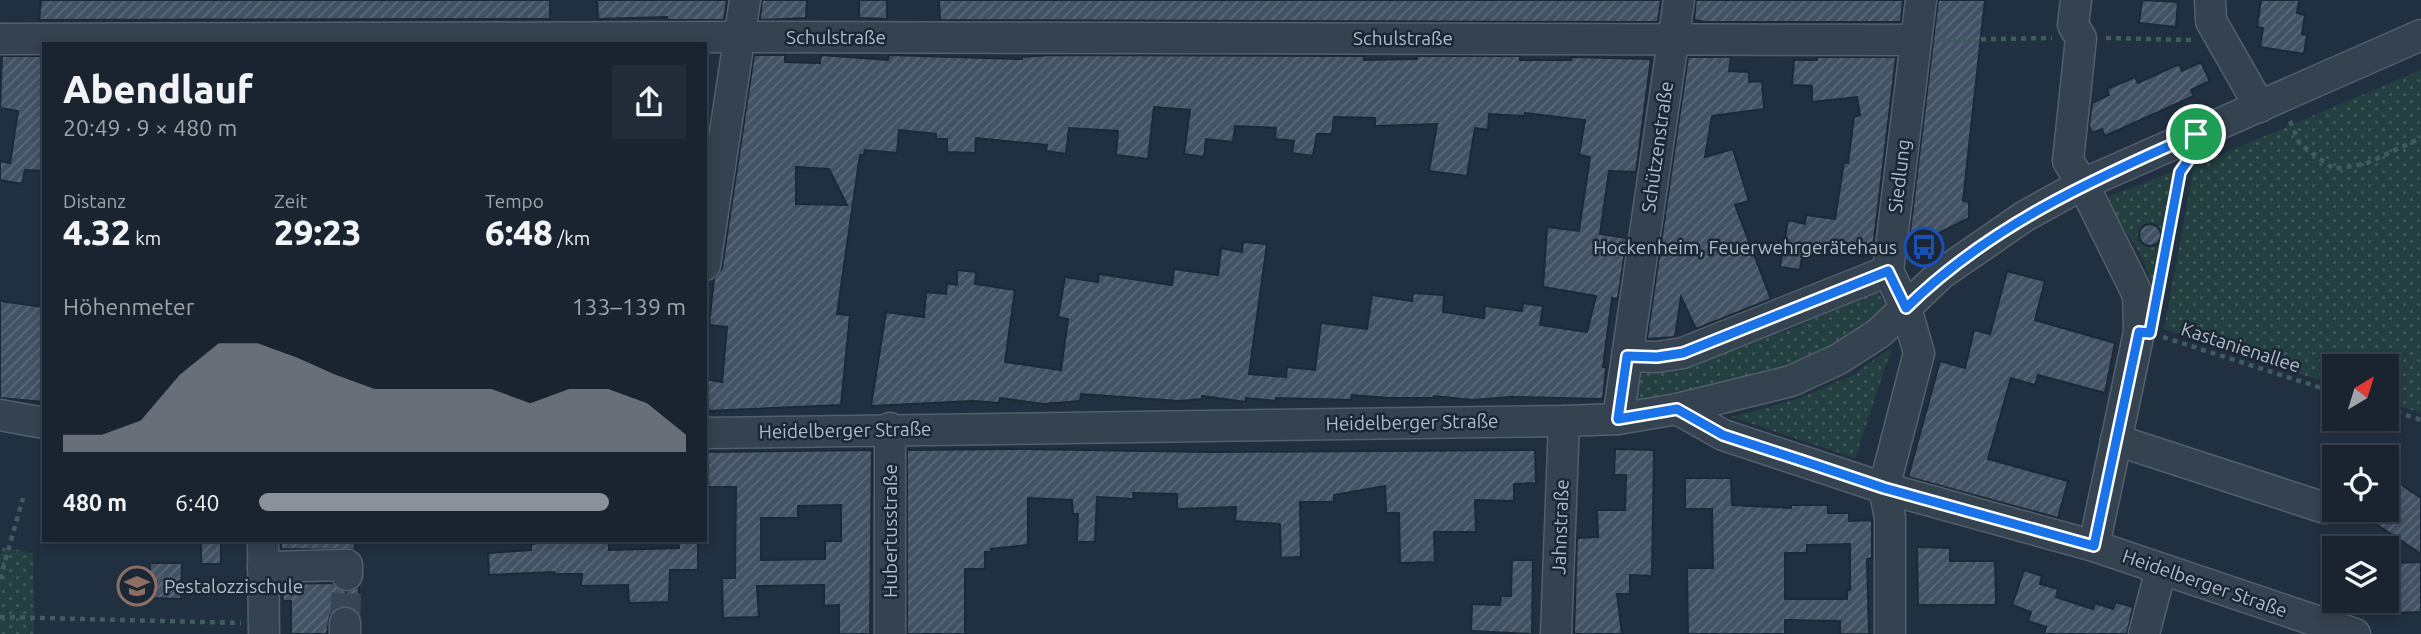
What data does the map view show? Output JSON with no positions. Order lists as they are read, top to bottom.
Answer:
{
  "streets": {
    "street": [
      "Schulstraße",
      "Schützenstraße",
      "Siedlung",
      "Heidelberger Straße",
      "Jahnstraße",
      "Hubertusstraße"
    ],
    "path": ["Kastanienallee"]
  },
  "crossings": [
    ["Schulstraße", "Schützenstraße"],
    ["Schützenstraße", "Heidelberger Straße"],
    ["Heidelberger Straße", "Jahnstraße"],
    ["Heidelberger Straße", "Hubertusstraße"]
  ],
  "places": {
    "bus stop": ["Hockenheim, Feuerwehrgerätehaus"],
    "school or university": ["Pestalozzischule"]
  },
  "north": "top right",
  "page": {
    "heading": ["Abendlauf", "20:49 · 9 × 480 m"],
    "stats": [
      ["Distanz", "4.32 km"],
      ["Zeit", "29:23"],
      ["Tempo", "6:48 /km"]
    ],
    "chart": ["Höhenmeter", "133–139 m"],
    "list": [
      {
        "name": "480 m",
        "note": "6:40"
      }
    ]
  }
}
